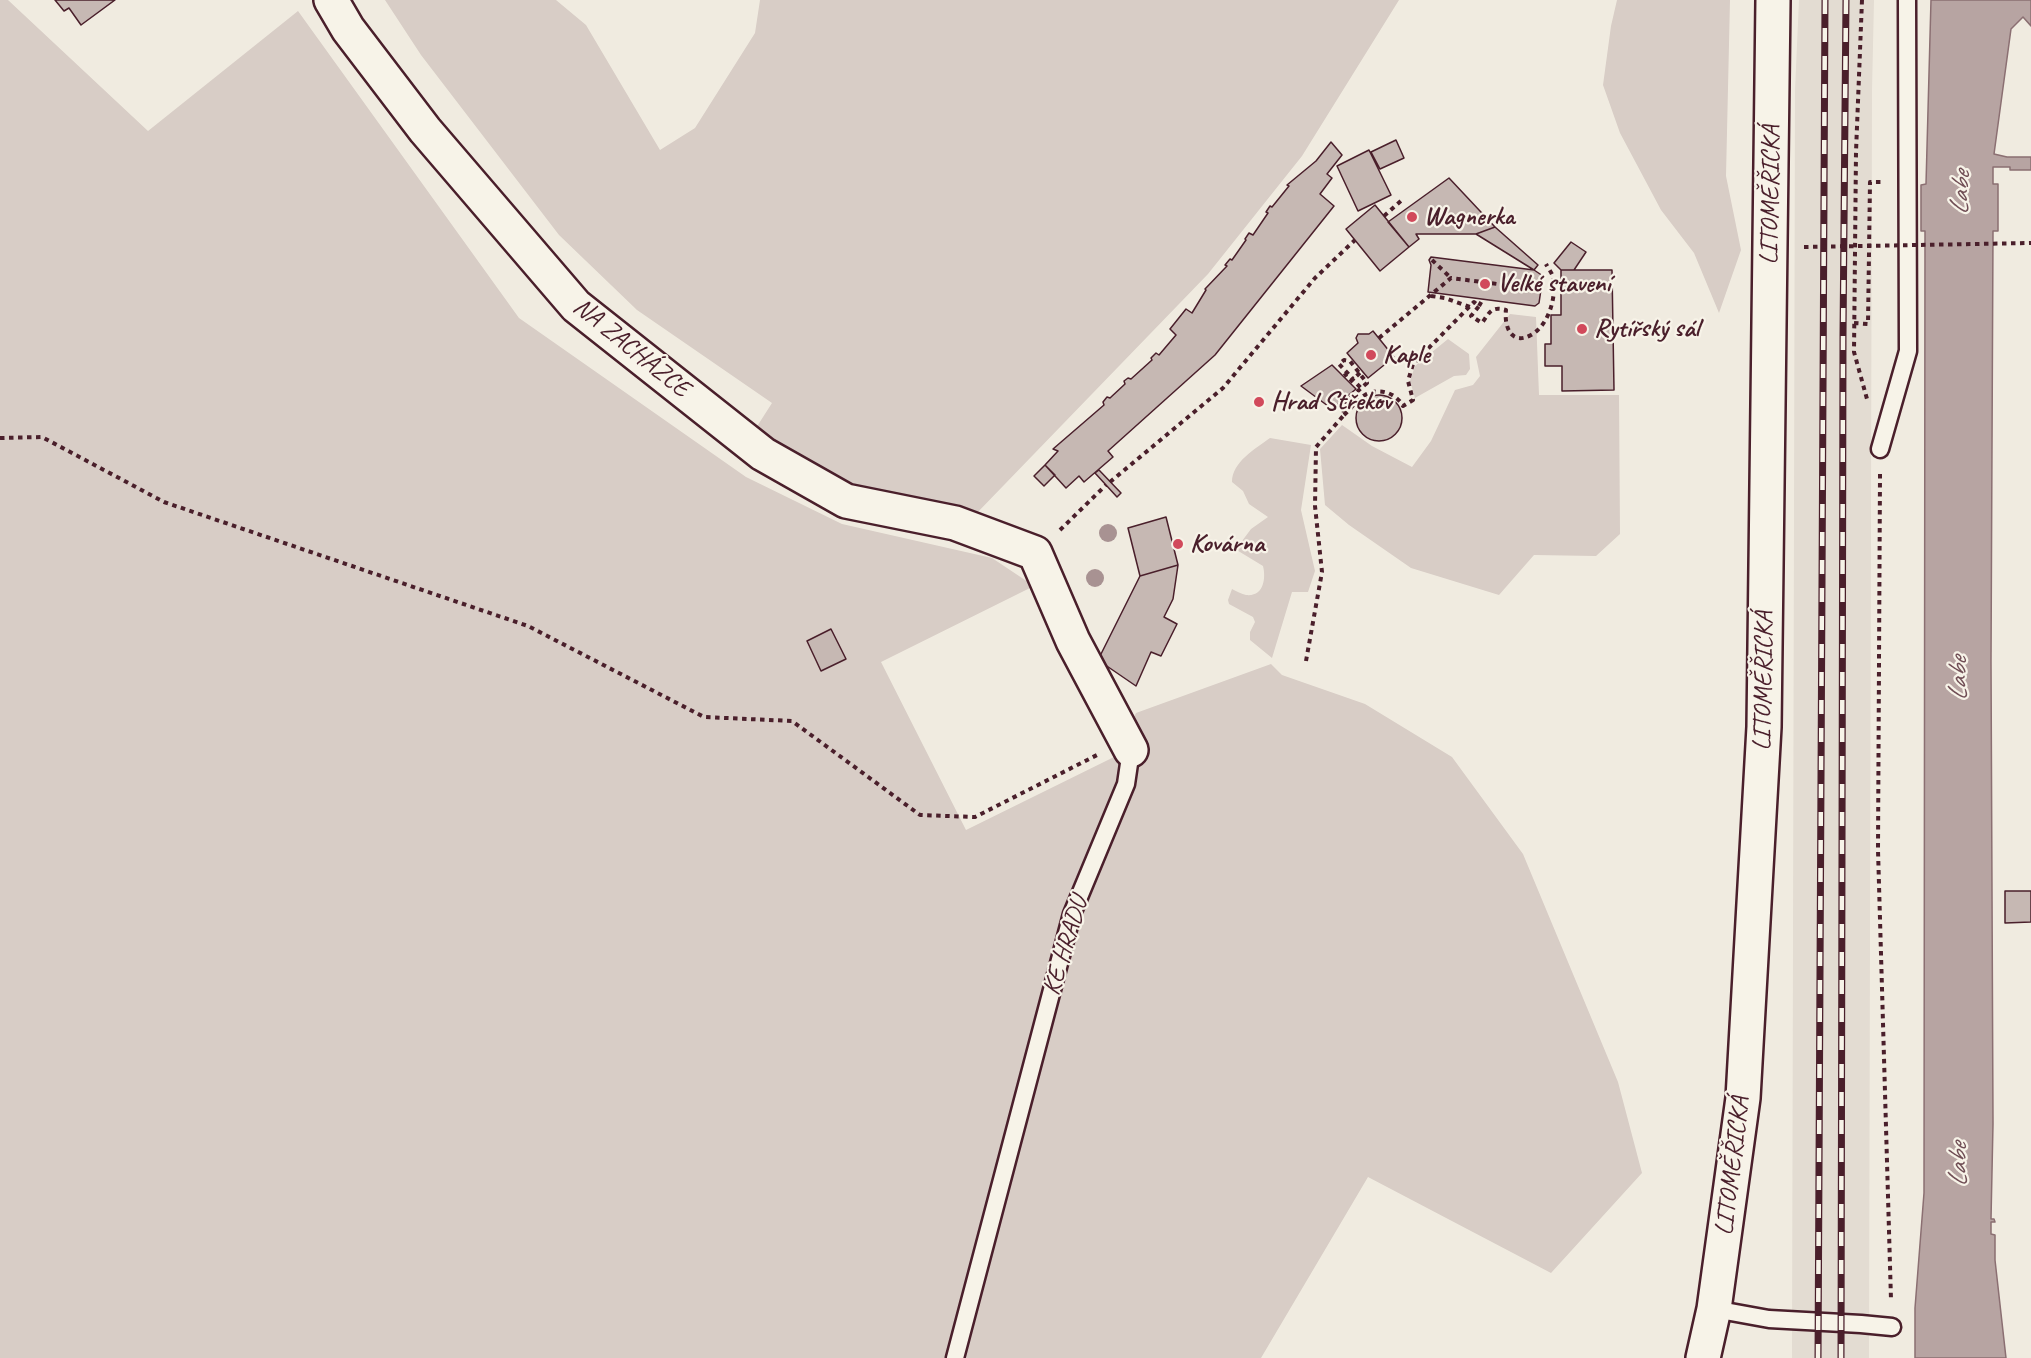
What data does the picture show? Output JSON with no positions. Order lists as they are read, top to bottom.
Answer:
{
  "streets": {
    "main road": ["LITOMĚŘICKÁ", "NA ZACHÁZCE"],
    "lane": ["KE HRADU"]
  },
  "water": ["Labe"],
  "places": [
    "Wagnerka",
    "Velké stavení",
    "Rytířský sál",
    "Kaple",
    "Hrad Střekov",
    "Kovárna"
  ]
}
